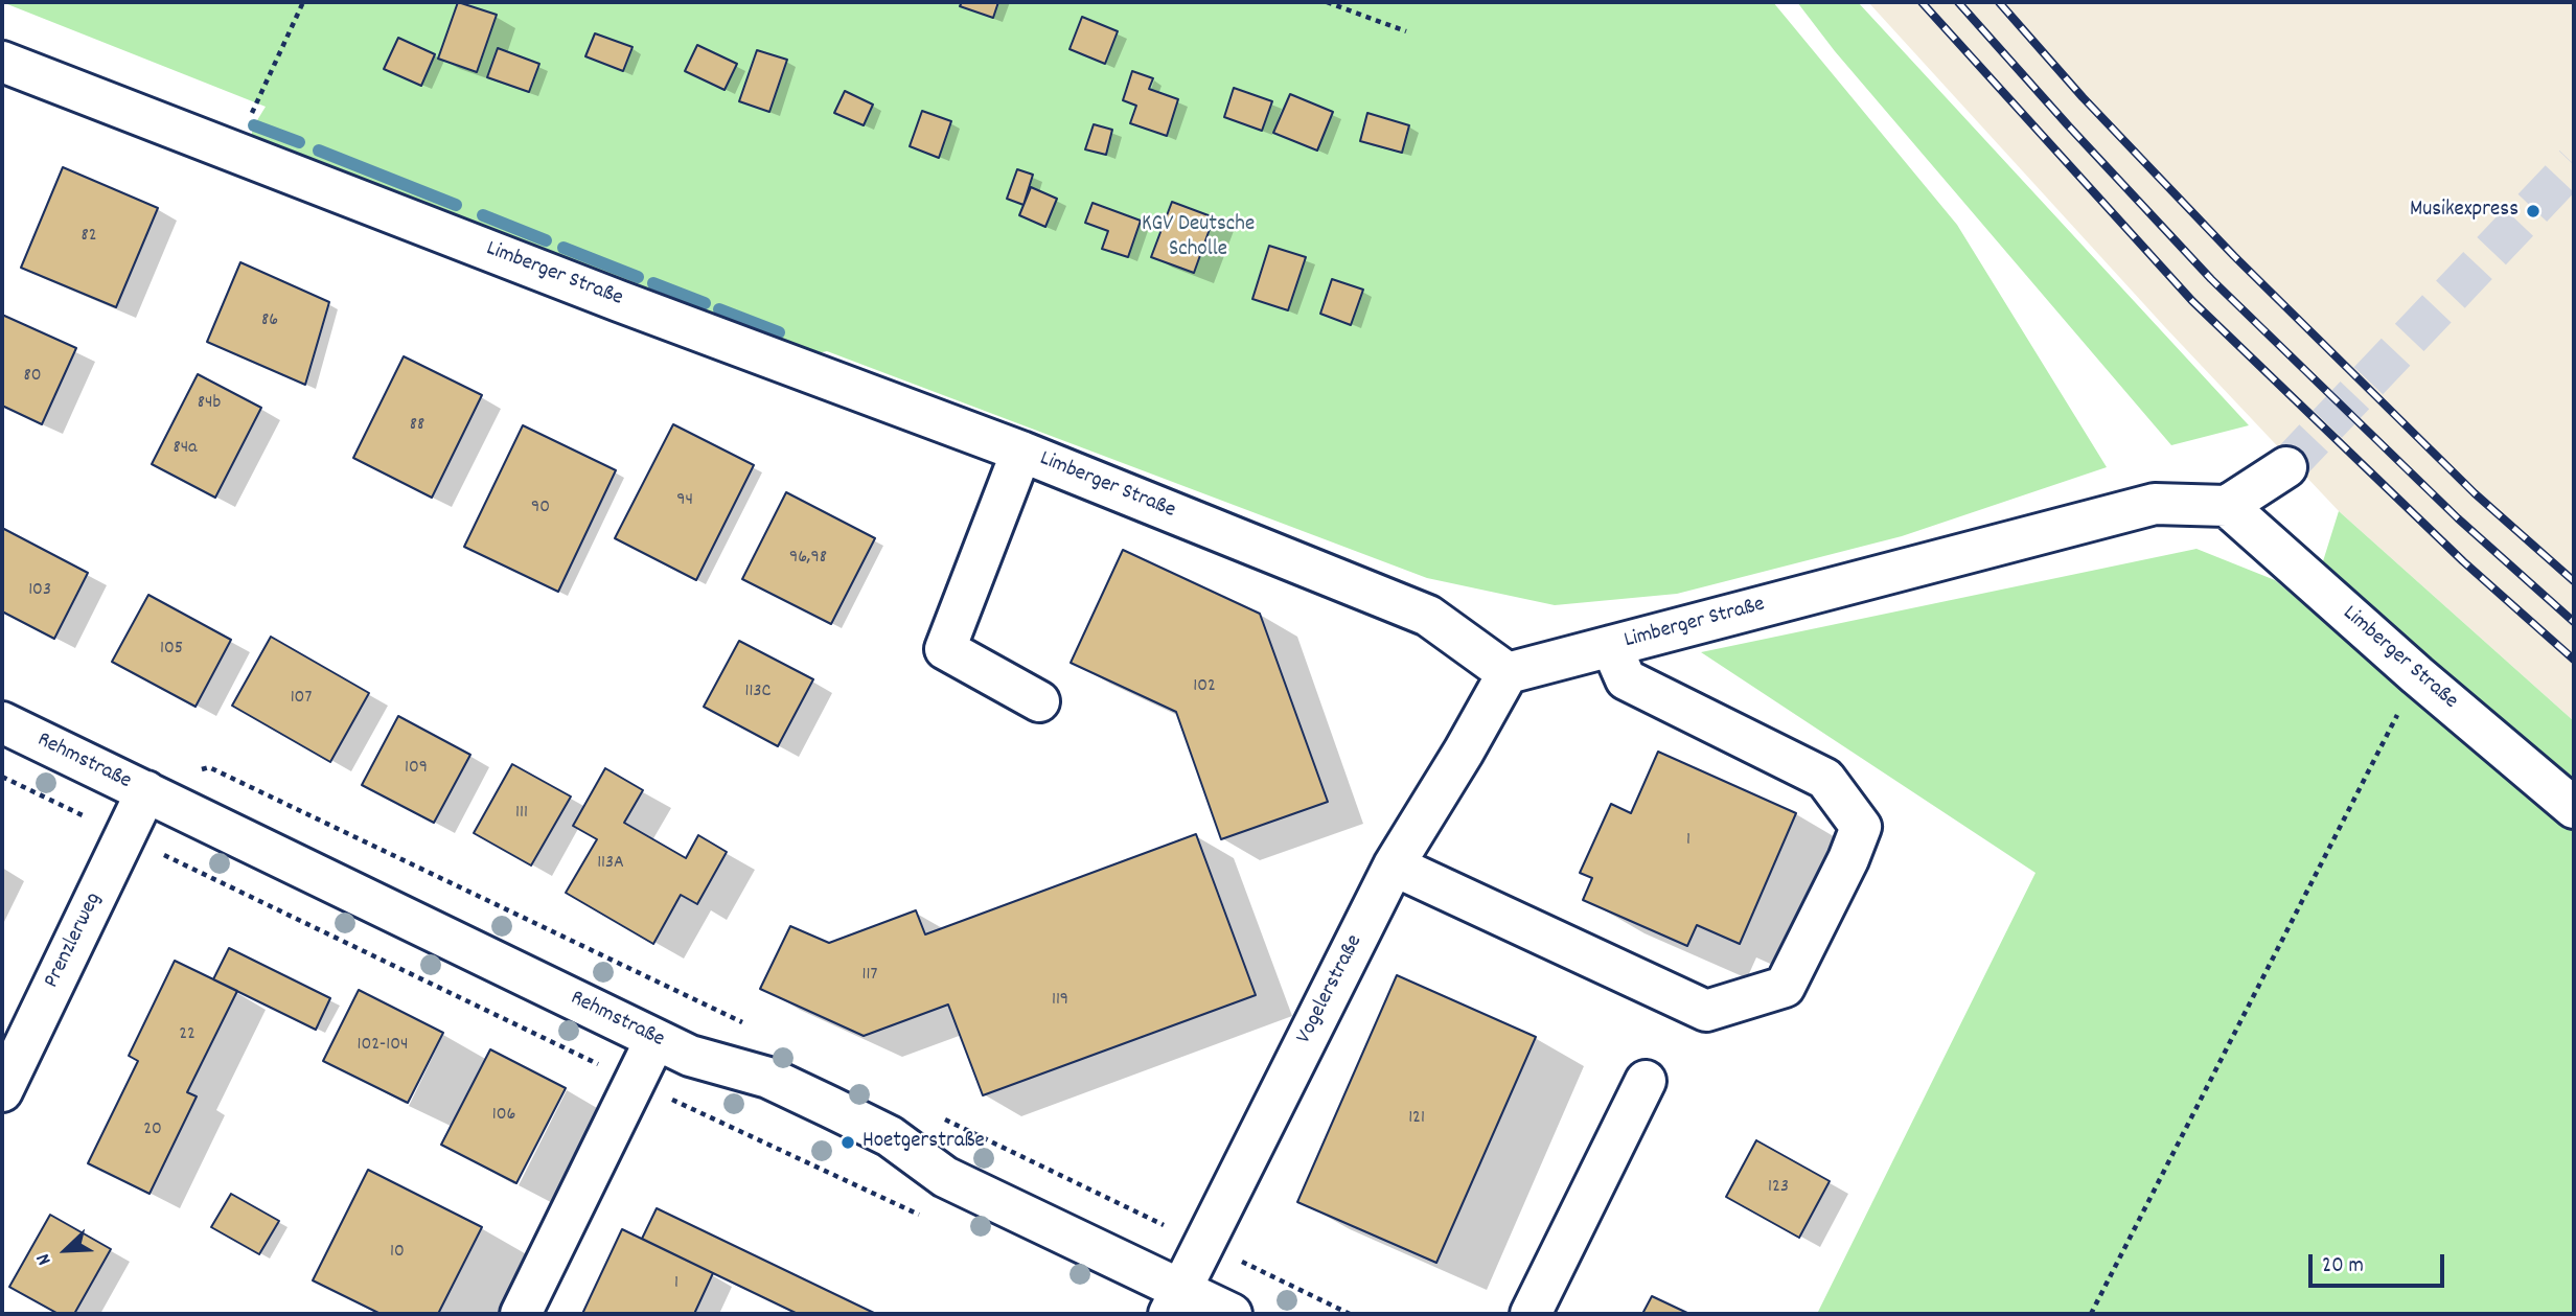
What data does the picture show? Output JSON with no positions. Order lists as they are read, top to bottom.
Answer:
{
  "streets": {
    "street": [
      "Limberger Straße",
      "Rehmstraße",
      "Prenzlerweg",
      "Vogelerstraße"
    ]
  },
  "crossings": [
    ["Limberger Straße", "Vogelerstraße"],
    ["Rehmstraße", "Prenzlerweg"],
    ["Rehmstraße", "Vogelerstraße"]
  ],
  "parks": ["KGV Deutsche Scholle"],
  "places": ["Musikexpress", "Hoetgerstraße"],
  "house_numbers": [
    "82",
    "86",
    "80",
    "84b",
    "88",
    "84a",
    "94",
    "90",
    "96,98",
    "103",
    "105",
    "102",
    "113C",
    "107",
    "109",
    "111",
    "1",
    "113A",
    "117",
    "119",
    "22",
    "102-104",
    "106",
    "121",
    "20",
    "123",
    "10",
    "1"
  ],
  "scale_bar": "20 m",
  "north": "bottom left"
}
